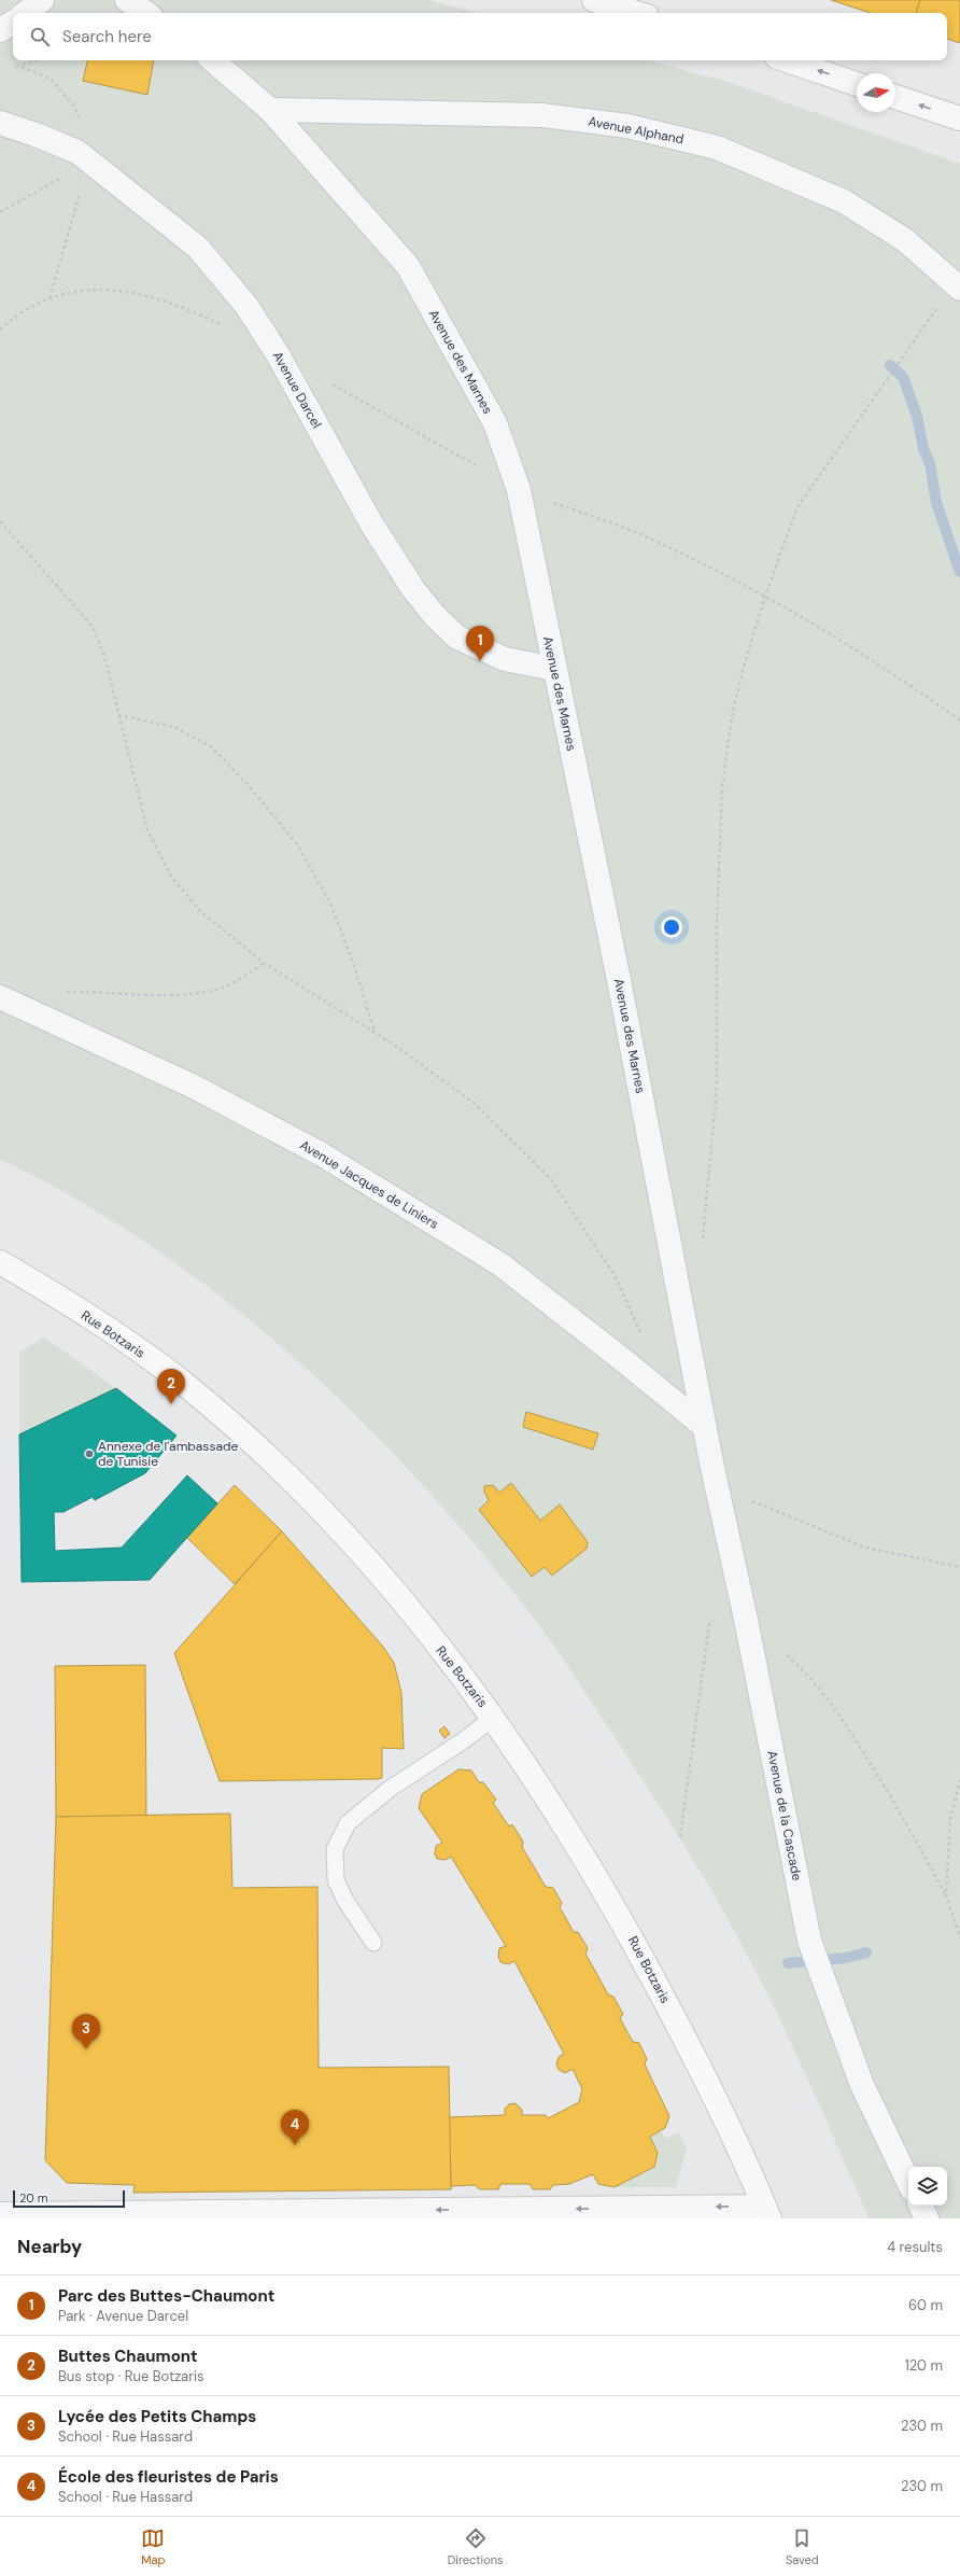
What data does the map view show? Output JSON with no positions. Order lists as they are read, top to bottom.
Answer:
{
  "streets": {
    "street": [
      "Avenue Alphand",
      "Avenue des Marnes",
      "Avenue Darcel",
      "Avenue Jacques de Liniers",
      "Rue Botzaris",
      "Avenue de la Cascade"
    ]
  },
  "crossings": [
    ["Avenue Alphand", "Avenue des Marnes"],
    ["Avenue des Marnes", "Avenue Darcel"],
    ["Avenue des Marnes", "Avenue Jacques de Liniers"],
    ["Avenue des Marnes", "Avenue de la Cascade"],
    ["Avenue Jacques de Liniers", "Avenue de la Cascade"]
  ],
  "places": ["Annexe de l'ambassade de Tunisie"],
  "scale_bar": "20 m",
  "north": "right",
  "page": {
    "search": "Search here",
    "pins": [
      "1",
      "2",
      "3",
      "4"
    ],
    "scale": "20 m",
    "heading": ["Nearby", "4 results"],
    "list": [
      {
        "mark": "1",
        "name": "Parc des Buttes-Chaumont",
        "note": "Park · Avenue Darcel",
        "value": "60 m"
      },
      {
        "mark": "2",
        "name": "Buttes Chaumont",
        "note": "Bus stop · Rue Botzaris",
        "value": "120 m"
      },
      {
        "mark": "3",
        "name": "Lycée des Petits Champs",
        "note": "School · Rue Hassard",
        "value": "230 m"
      },
      {
        "mark": "4",
        "name": "École des fleuristes de Paris",
        "note": "School · Rue Hassard",
        "value": "230 m"
      }
    ],
    "nav": ["Map", "Directions", "Saved"]
  }
}
